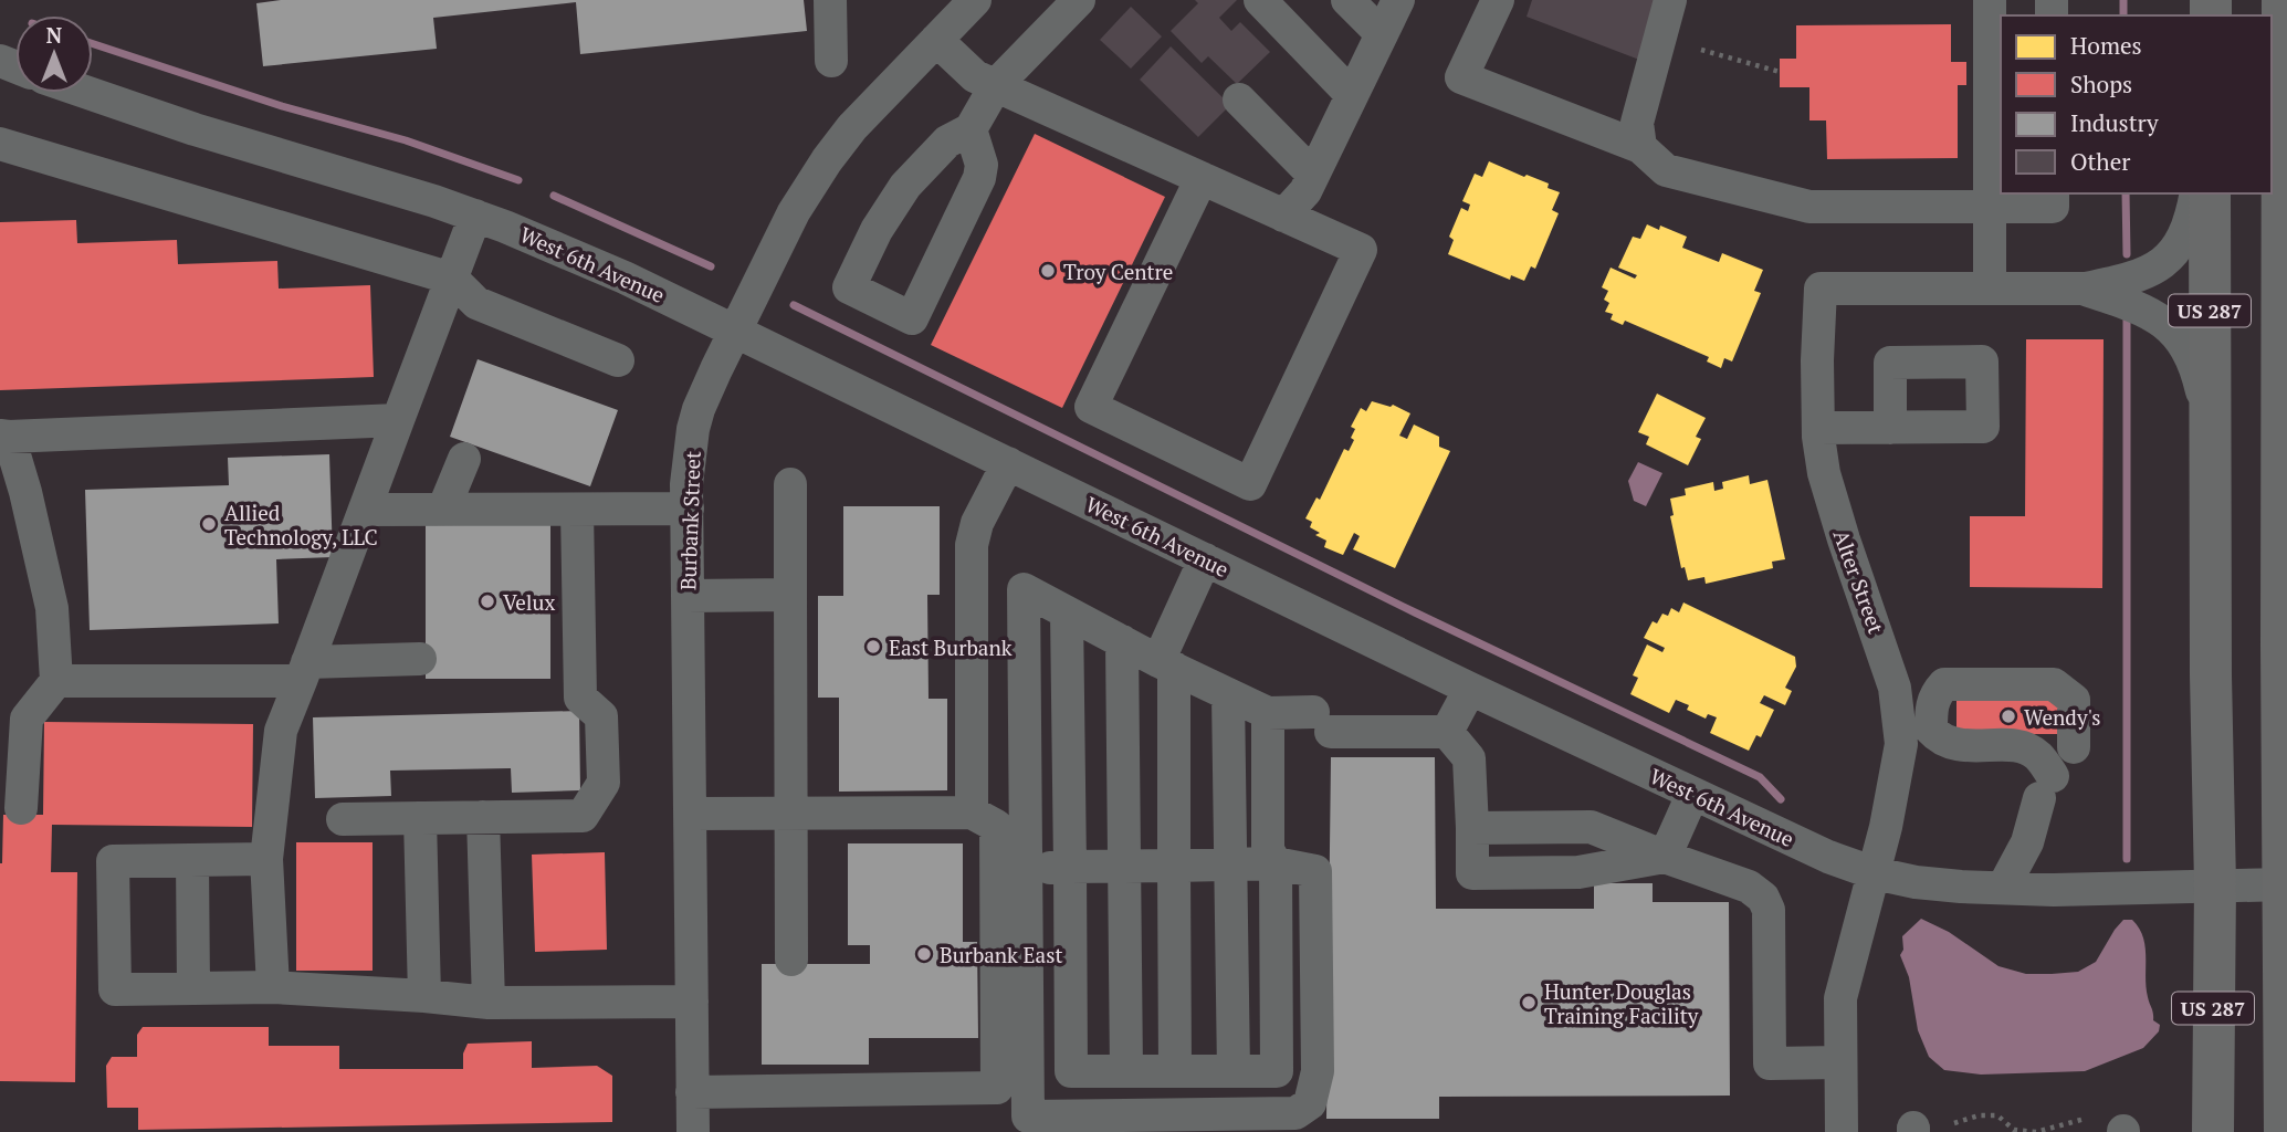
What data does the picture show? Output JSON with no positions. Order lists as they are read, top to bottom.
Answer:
{
  "streets": {
    "main road": ["US 287"],
    "street": ["West 6th Avenue", "Burbank Street", "Alter Street"]
  },
  "crossings": [
    ["West 6th Avenue", "US 287"],
    ["West 6th Avenue", "Burbank Street"],
    ["West 6th Avenue", "Alter Street"],
    ["US 287", "Alter Street"]
  ],
  "places": [
    "Troy Centre",
    "Allied Technology, LLC",
    "Velux",
    "East Burbank",
    "Wendy's",
    "Burbank East",
    "Hunter Douglas Training Facility"
  ],
  "legend": [
    "Homes",
    "Shops",
    "Industry",
    "Other"
  ],
  "north": "top"
}
